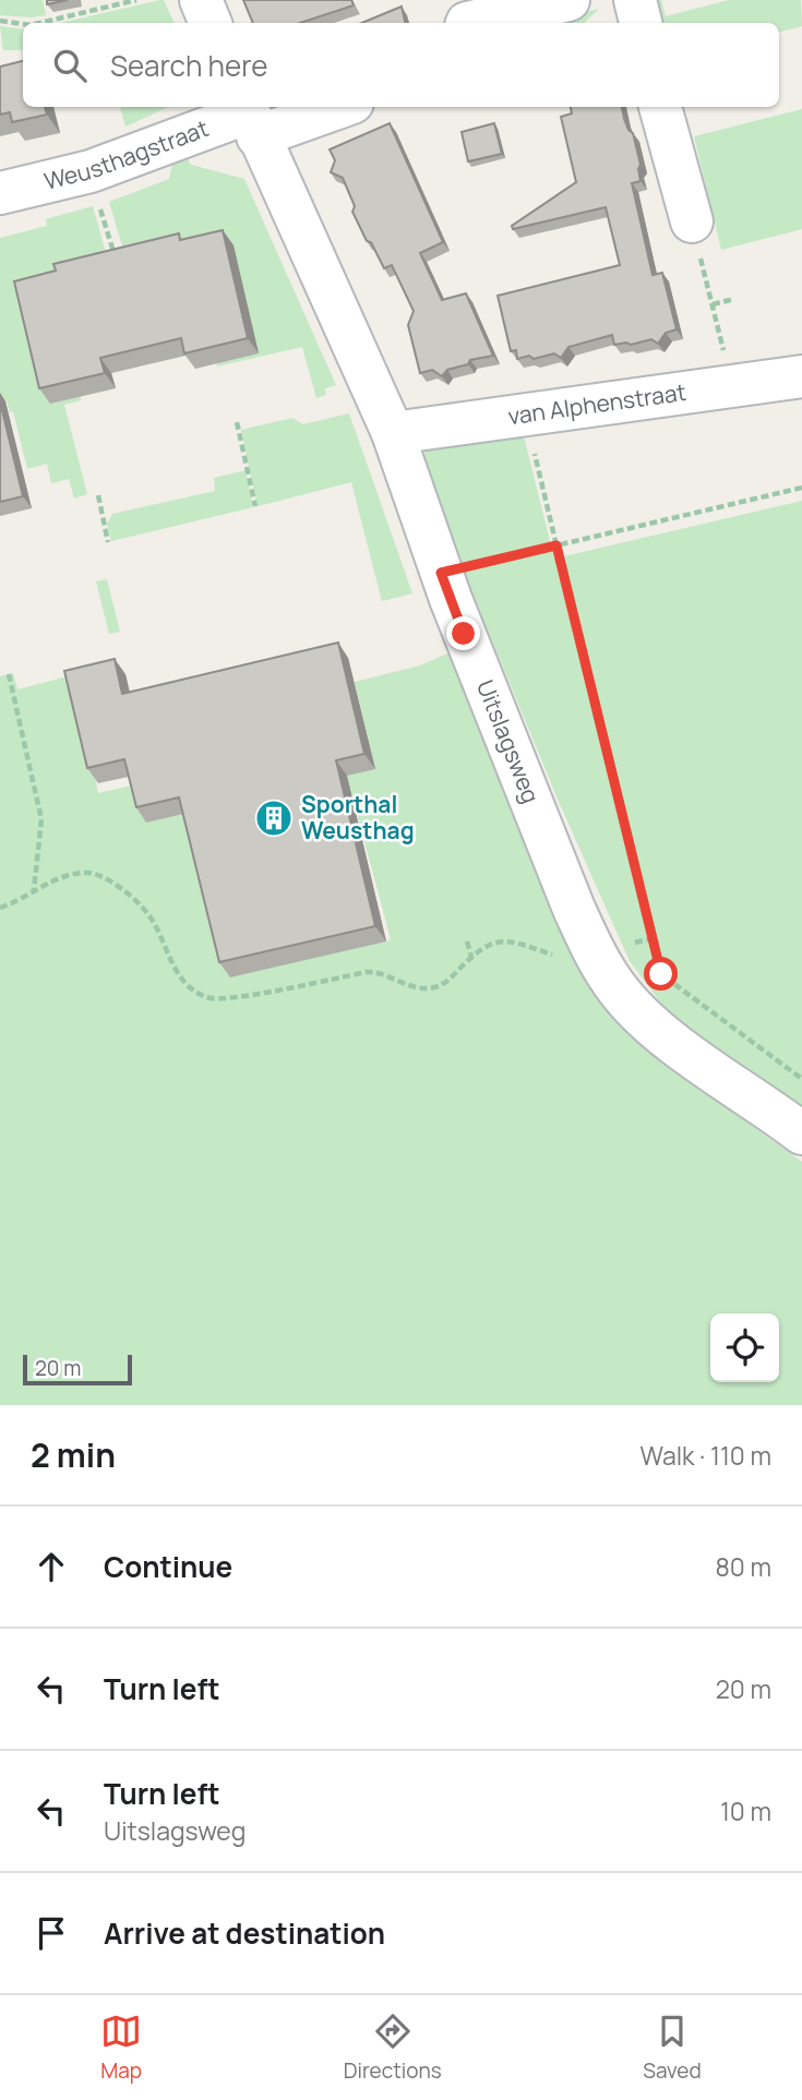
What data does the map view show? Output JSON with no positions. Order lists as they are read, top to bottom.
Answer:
{
  "streets": {
    "street": ["Weusthagstraat", "van Alphenstraat", "Uitslagsweg"]
  },
  "crossings": [
    ["Weusthagstraat", "Uitslagsweg"],
    ["van Alphenstraat", "Uitslagsweg"]
  ],
  "places": {
    "building": ["Sporthal Weusthag"]
  },
  "scale_bar": "20 m",
  "page": {
    "search": "Search here",
    "scale": "20 m",
    "heading": ["2 min", "Walk · 110 m"],
    "list": [
      ["Continue", "80 m"],
      ["Turn left", "20 m"],
      ["Turn left", "Uitslagsweg", "10 m"],
      "Arrive at destination"
    ],
    "nav": ["Map", "Directions", "Saved"]
  }
}
